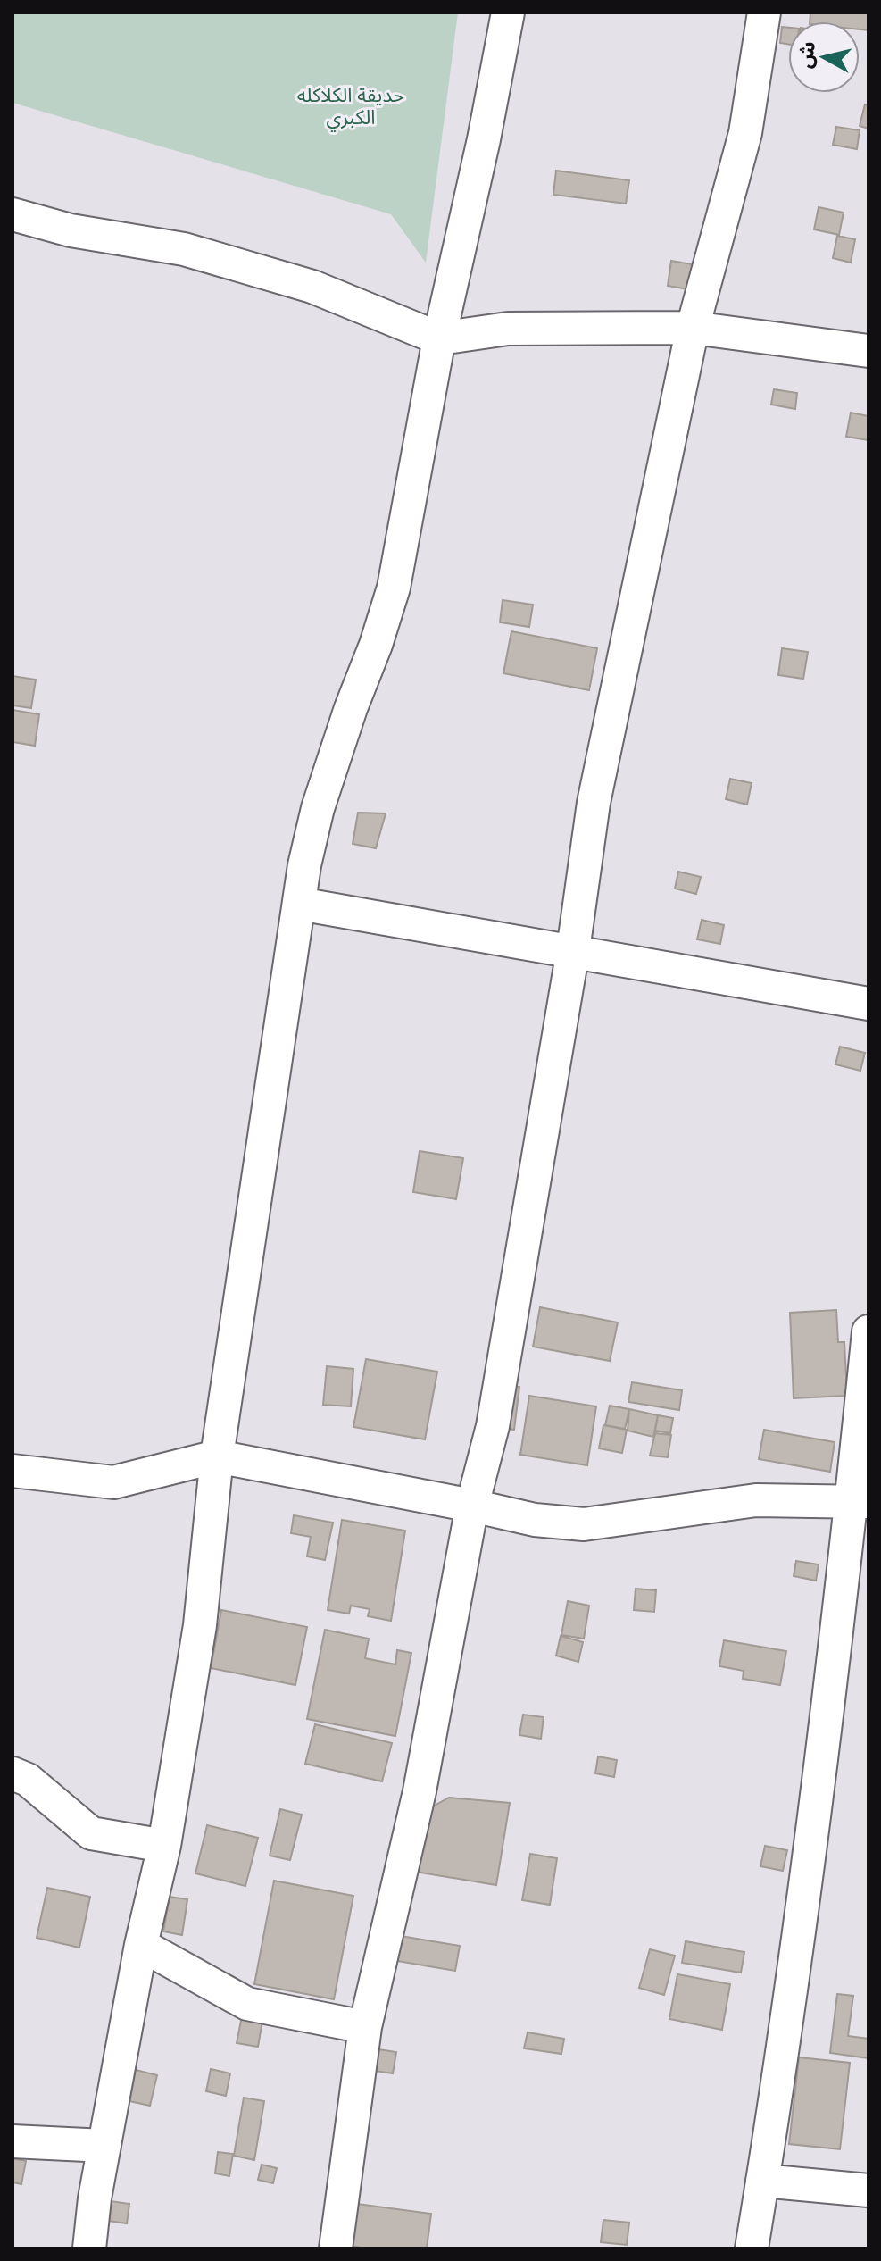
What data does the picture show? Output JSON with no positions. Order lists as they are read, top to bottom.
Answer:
{
  "parks": ["حديقة الكلاكله الكبري"],
  "north": "left"
}
